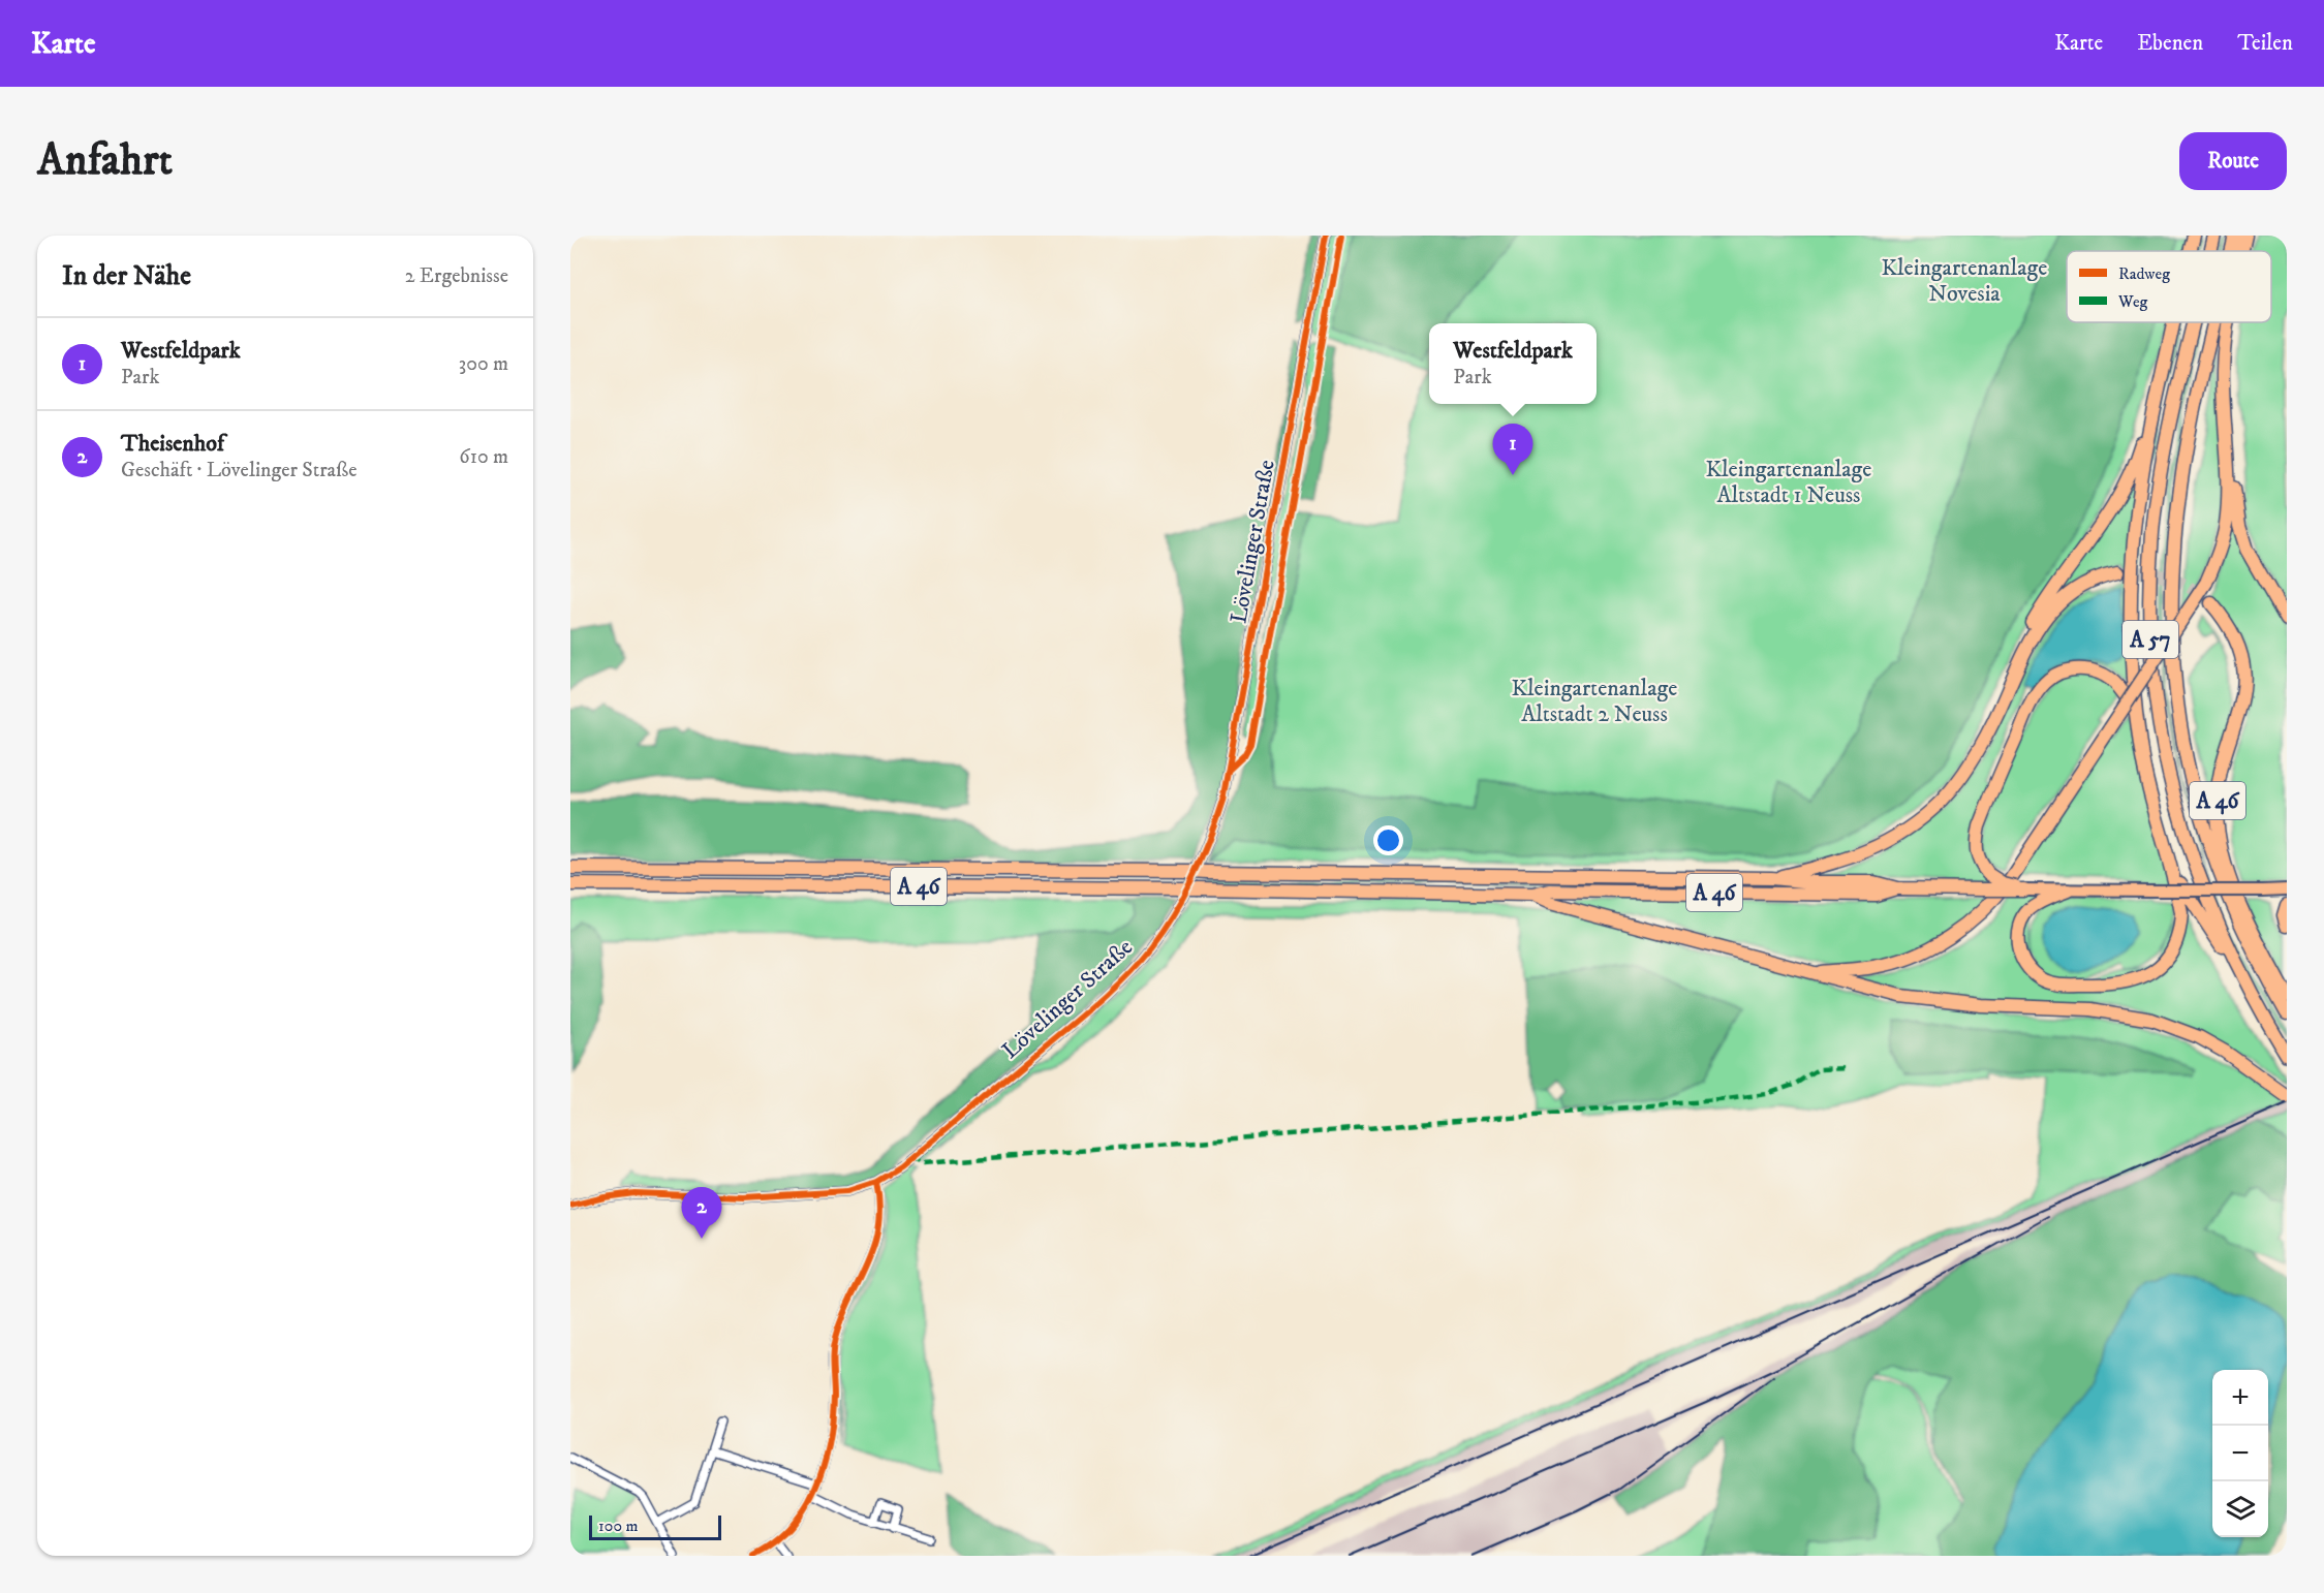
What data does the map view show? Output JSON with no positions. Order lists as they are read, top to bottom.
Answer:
{
  "streets": {
    "highway": ["A 57", "A 46"],
    "street": ["Lövelinger Straße"]
  },
  "parks": ["Kleingartenanlage Novesia", "Kleingartenanlage Altstadt 1 Neuss", "Kleingartenanlage Altstadt 2 Neuss"],
  "legend": ["Radweg", "Weg"],
  "scale_bar": "100 m",
  "page": {
    "header": "Karte",
    "nav": ["Karte", "Ebenen", "Teilen"],
    "buttons": "Route",
    "title": "Anfahrt",
    "heading": ["In der Nähe", "2 Ergebnisse"],
    "list": [
      {
        "mark": "1",
        "name": "Westfeldpark",
        "note": "Park",
        "value": "300 m"
      },
      {
        "mark": "2",
        "name": "Theisenhof",
        "note": "Geschäft · Lövelinger Straße",
        "value": "610 m"
      }
    ],
    "popup": ["Westfeldpark", "Park"],
    "pins": ["1", "2"],
    "map_buttons": ["+", "−"],
    "scale": "100 m"
  }
}
